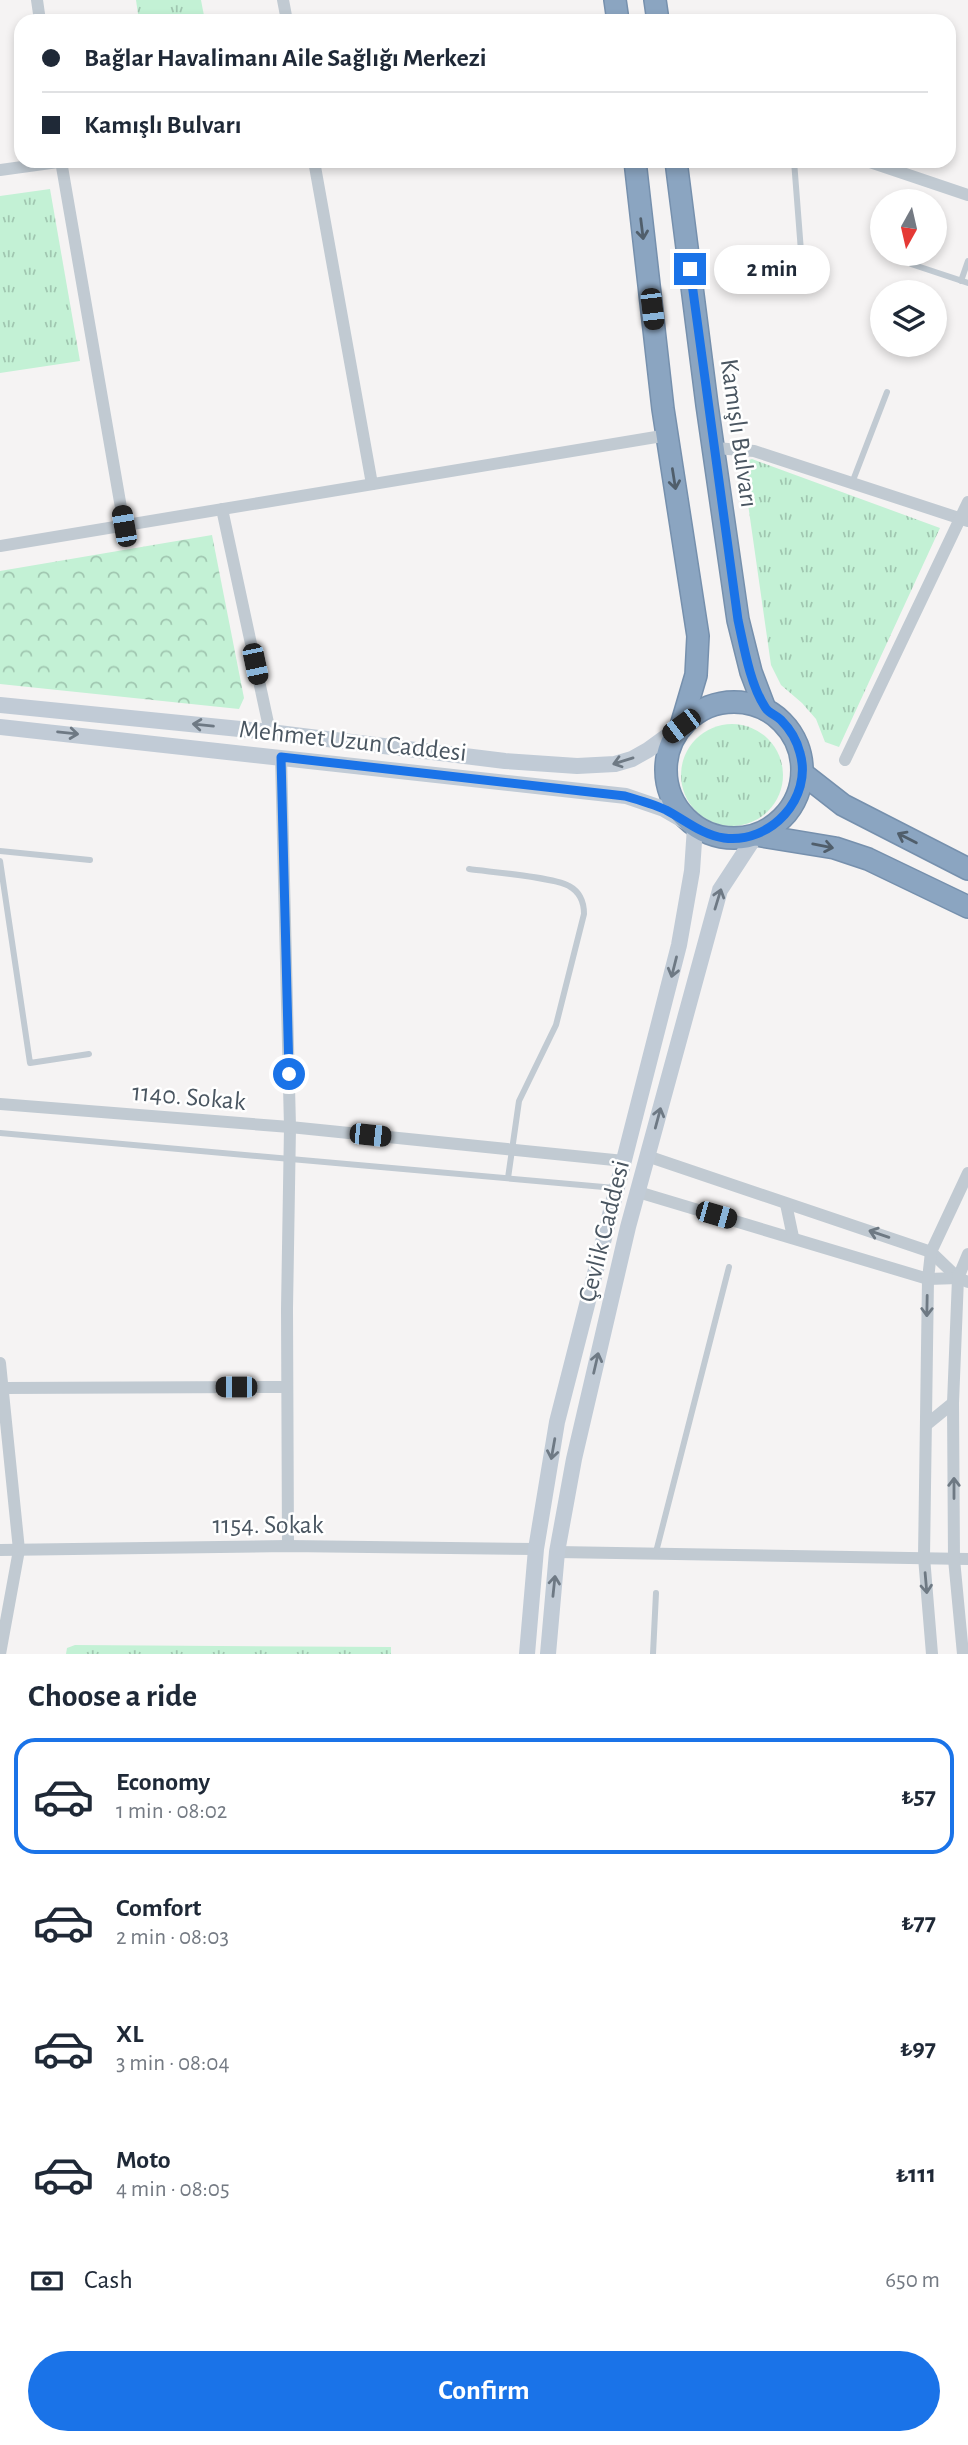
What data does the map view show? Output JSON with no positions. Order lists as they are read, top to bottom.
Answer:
{
  "streets": {
    "highway": ["Kamışlı Bulvarı"],
    "main road": ["Mehmet Uzun Caddesi", "Çevlik Caddesi"],
    "street": ["1140. Sokak", "1154. Sokak"]
  },
  "crossings": [
    ["Kamışlı Bulvarı", "Mehmet Uzun Caddesi"],
    ["Kamışlı Bulvarı", "Çevlik Caddesi"],
    ["Mehmet Uzun Caddesi", "Çevlik Caddesi"],
    ["1140. Sokak", "Çevlik Caddesi"],
    ["Çevlik Caddesi", "1154. Sokak"]
  ],
  "north": "bottom",
  "page": {
    "banner": ["Bağlar Havalimanı Aile Sağlığı Merkezi", "Kamışlı Bulvarı"],
    "bubble": "2 min",
    "heading": "Choose a ride",
    "list": [
      {
        "name": "Economy",
        "note": "1 min · 08:02",
        "value": "₺57"
      },
      {
        "name": "Comfort",
        "note": "2 min · 08:03",
        "value": "₺77"
      },
      {
        "name": "XL",
        "note": "3 min · 08:04",
        "value": "₺97"
      },
      {
        "name": "Moto",
        "note": "4 min · 08:05",
        "value": "₺111"
      }
    ],
    "pay": ["Cash", "650 m"],
    "buttons": "Confirm"
  }
}
